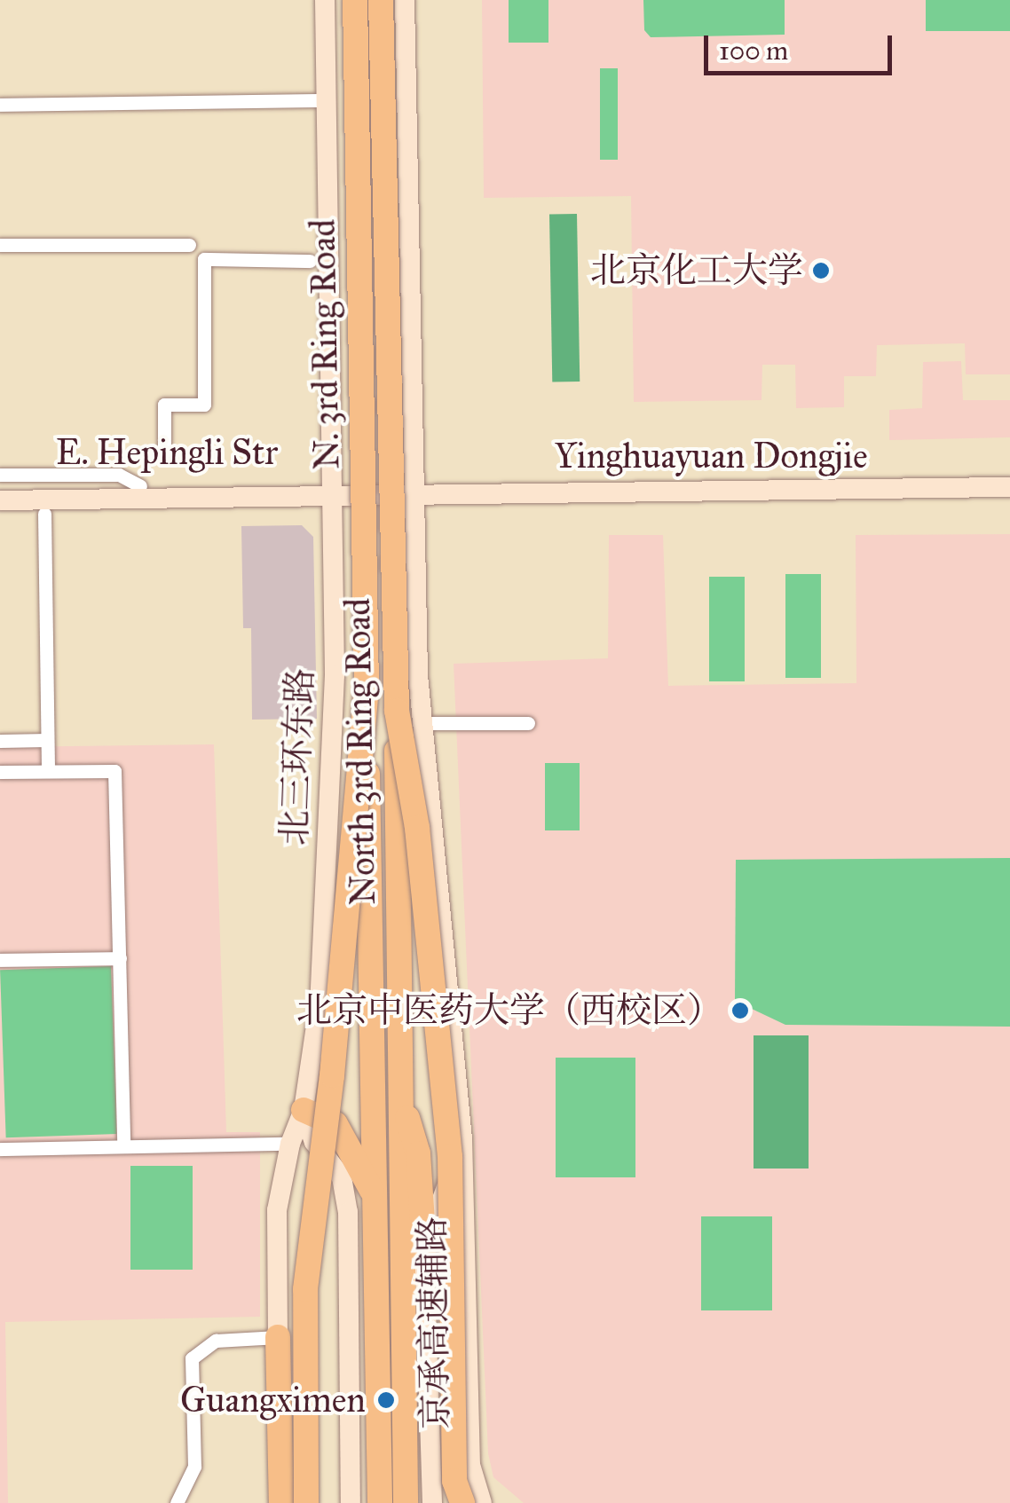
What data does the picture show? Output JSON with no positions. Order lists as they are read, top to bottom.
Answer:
{
  "streets": {
    "highway": ["N. 3rd Ring Road", "North 3rd Ring Road"],
    "street": [
      "E. Hepingli Str",
      "Yinghuayuan Dongjie",
      "北三环东路",
      "京承高速辅路"
    ]
  },
  "crossings": [
    ["N. 3rd Ring Road", "North 3rd Ring Road"],
    ["E. Hepingli Str", "Yinghuayuan Dongjie"],
    ["E. Hepingli Str", "北三环东路"],
    ["Yinghuayuan Dongjie", "北三环东路"]
  ],
  "places": ["北京化工大学", "北京中医药大学（西校区）", "Guangximen"],
  "scale_bar": "100 m"
}
